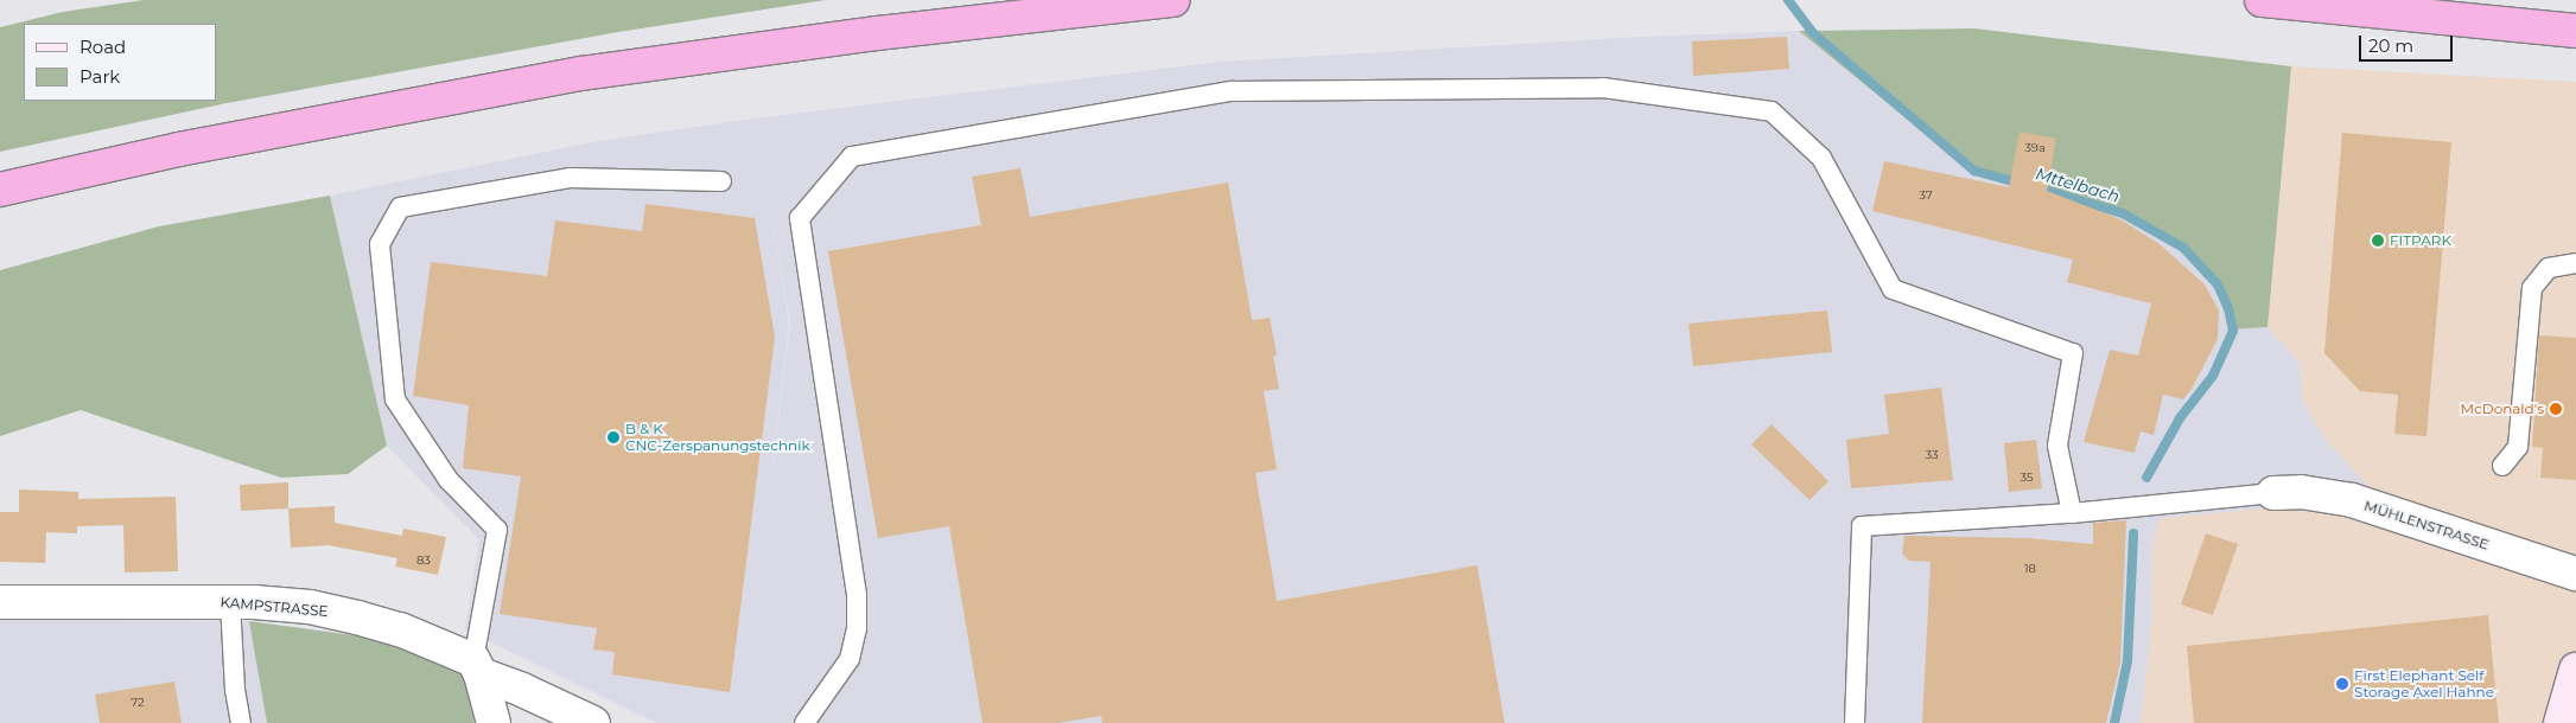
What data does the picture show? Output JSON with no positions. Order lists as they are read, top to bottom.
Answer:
{
  "streets": {
    "street": ["MÜHLENSTRASSE", "KAMPSTRASSE"]
  },
  "water": ["Mttelbach"],
  "places": [
    "FITPARK",
    "McDonald's",
    "B & K CNC-Zerspanungstechnik",
    "First Elephant Self Storage Axel Hahne"
  ],
  "house_numbers": [
    "39a",
    "37",
    "33",
    "35",
    "83",
    "18",
    "72"
  ],
  "legend": ["Road", "Park"],
  "scale_bar": "20 m"
}
